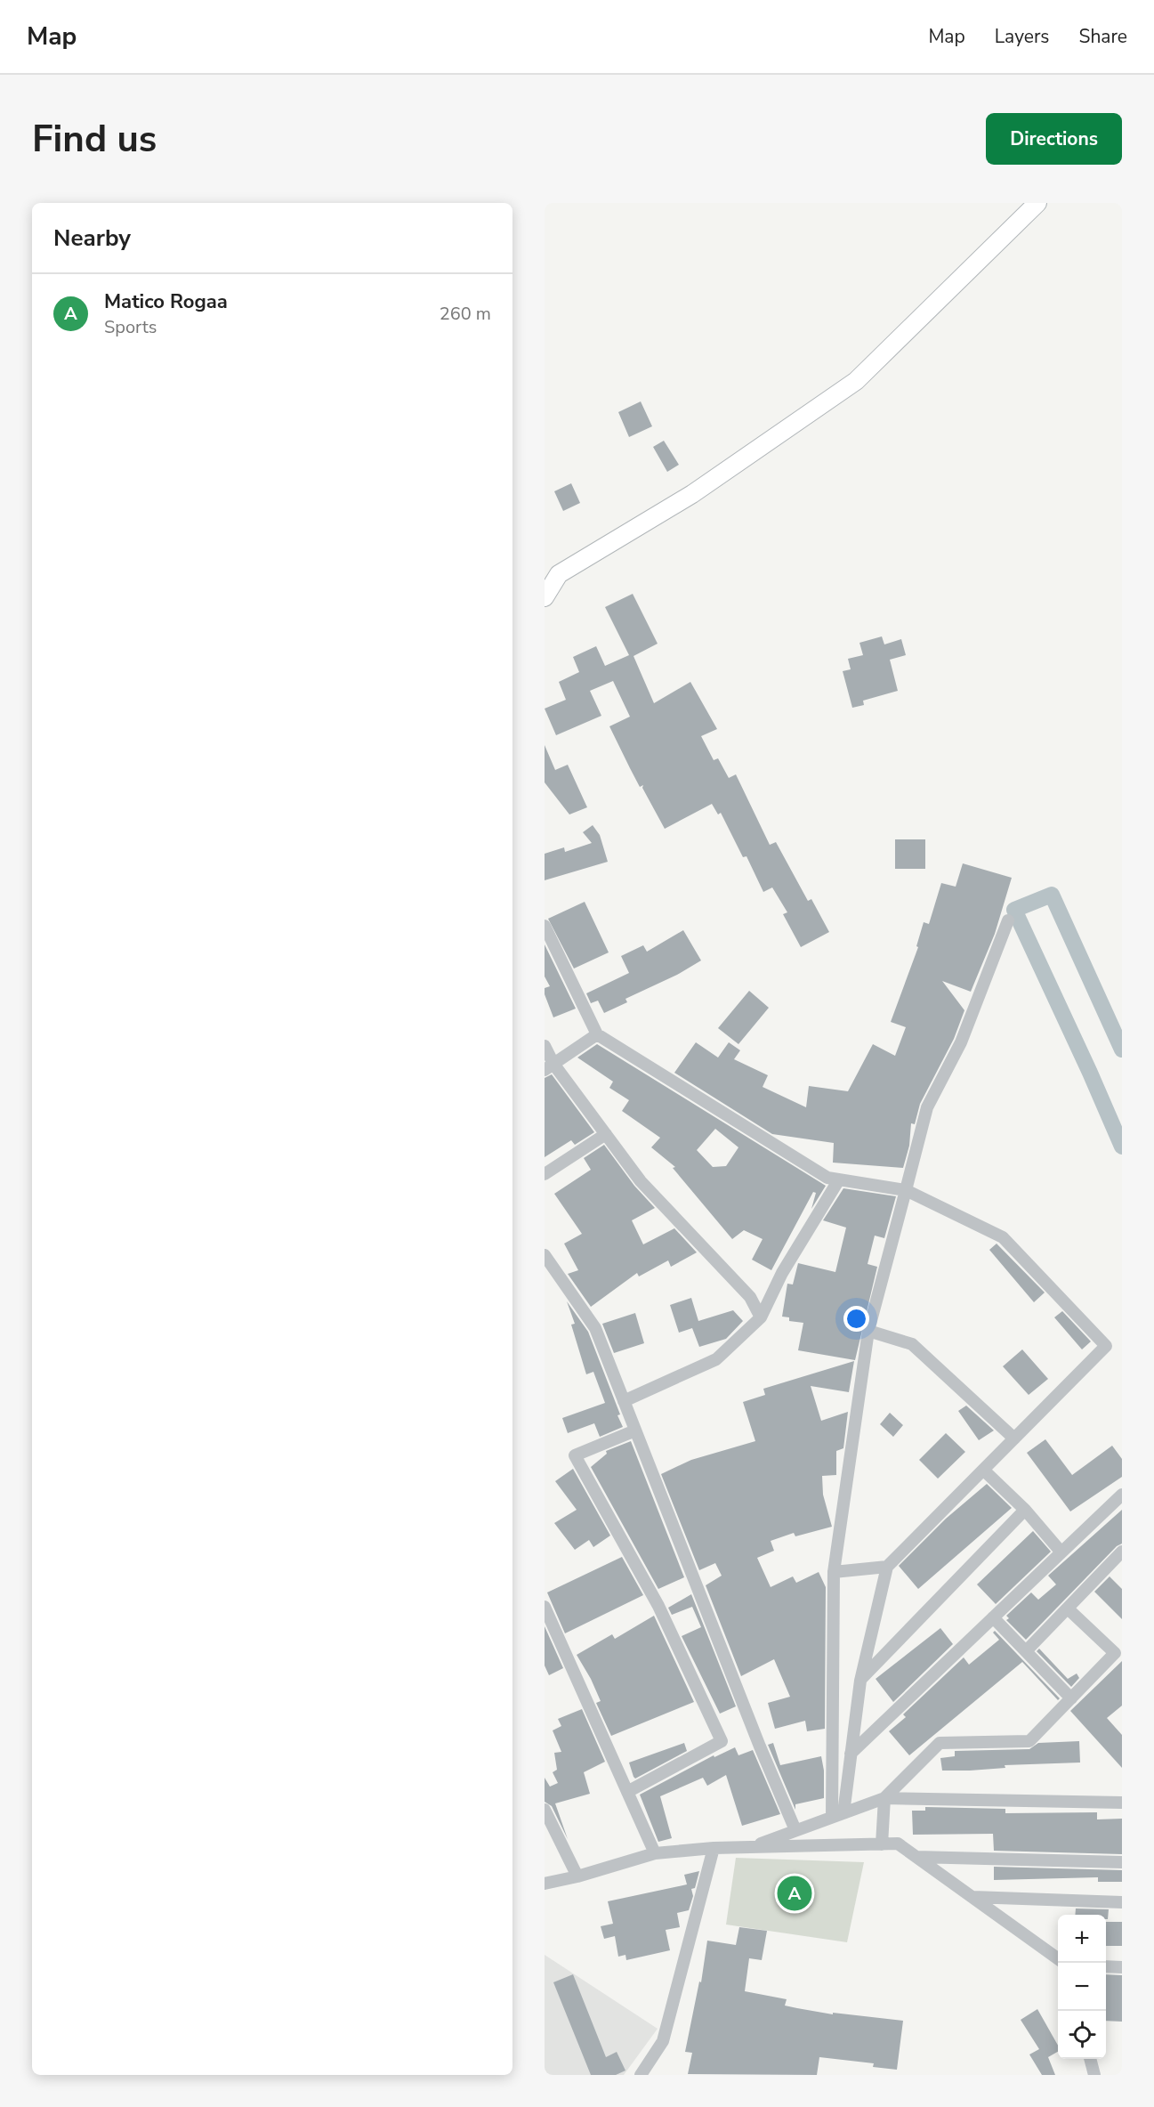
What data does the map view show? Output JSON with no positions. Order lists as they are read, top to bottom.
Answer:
{
  "page": {
    "header": "Map",
    "nav": ["Map", "Layers", "Share"],
    "buttons": "Directions",
    "title": "Find us",
    "heading": "Nearby",
    "list": [
      {
        "mark": "A",
        "name": "Matico Rogaa",
        "note": "Sports",
        "value": "260 m"
      }
    ],
    "pins": "A",
    "map_buttons": ["+", "−"]
  }
}
